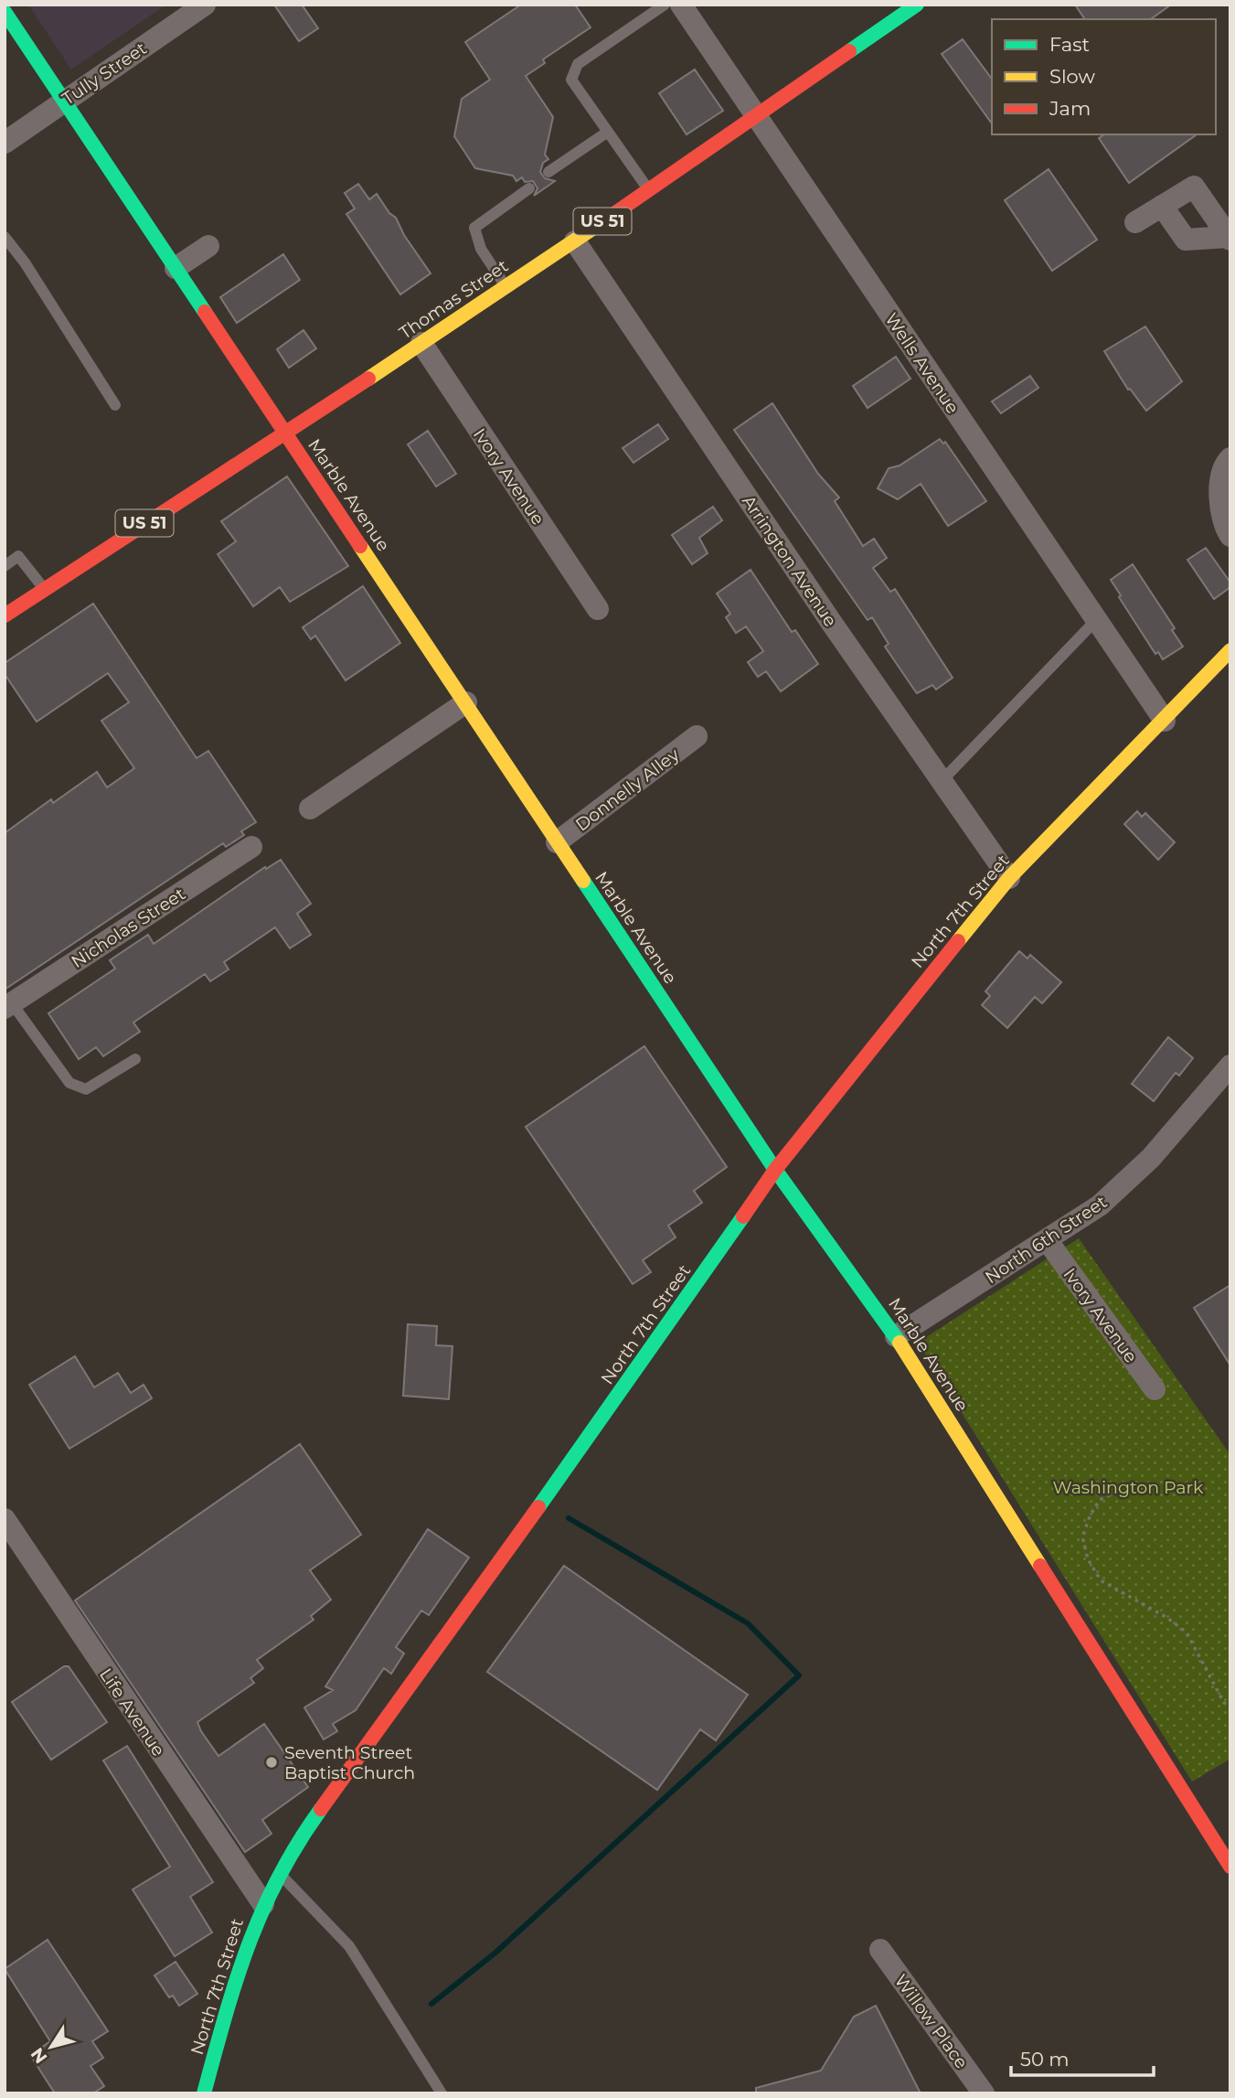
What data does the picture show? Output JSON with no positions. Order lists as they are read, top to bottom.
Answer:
{
  "streets": {
    "street": [
      "Tully Street",
      "US 51",
      "Thomas Street",
      "Wells Avenue",
      "Ivory Avenue",
      "Marble Avenue",
      "Arrington Avenue",
      "Donnelly Alley",
      "North 7th Street",
      "Nicholas Street",
      "North 6th Street",
      "Life Avenue",
      "Willow Place"
    ]
  },
  "crossings": [
    ["Tully Street", "Marble Avenue"],
    ["Thomas Street", "Wells Avenue"],
    ["Thomas Street", "Ivory Avenue"],
    ["Thomas Street", "Marble Avenue"],
    ["Thomas Street", "Arrington Avenue"],
    ["Wells Avenue", "North 7th Street"],
    ["Ivory Avenue", "North 6th Street"],
    ["Marble Avenue", "Donnelly Alley"],
    ["Marble Avenue", "North 7th Street"],
    ["Marble Avenue", "North 6th Street"],
    ["Arrington Avenue", "North 7th Street"],
    ["North 7th Street", "Life Avenue"]
  ],
  "parks": ["Washington Park"],
  "places": ["Seventh Street Baptist Church"],
  "legend": ["Fast", "Slow", "Jam"],
  "scale_bar": "50 m",
  "north": "bottom left"
}
